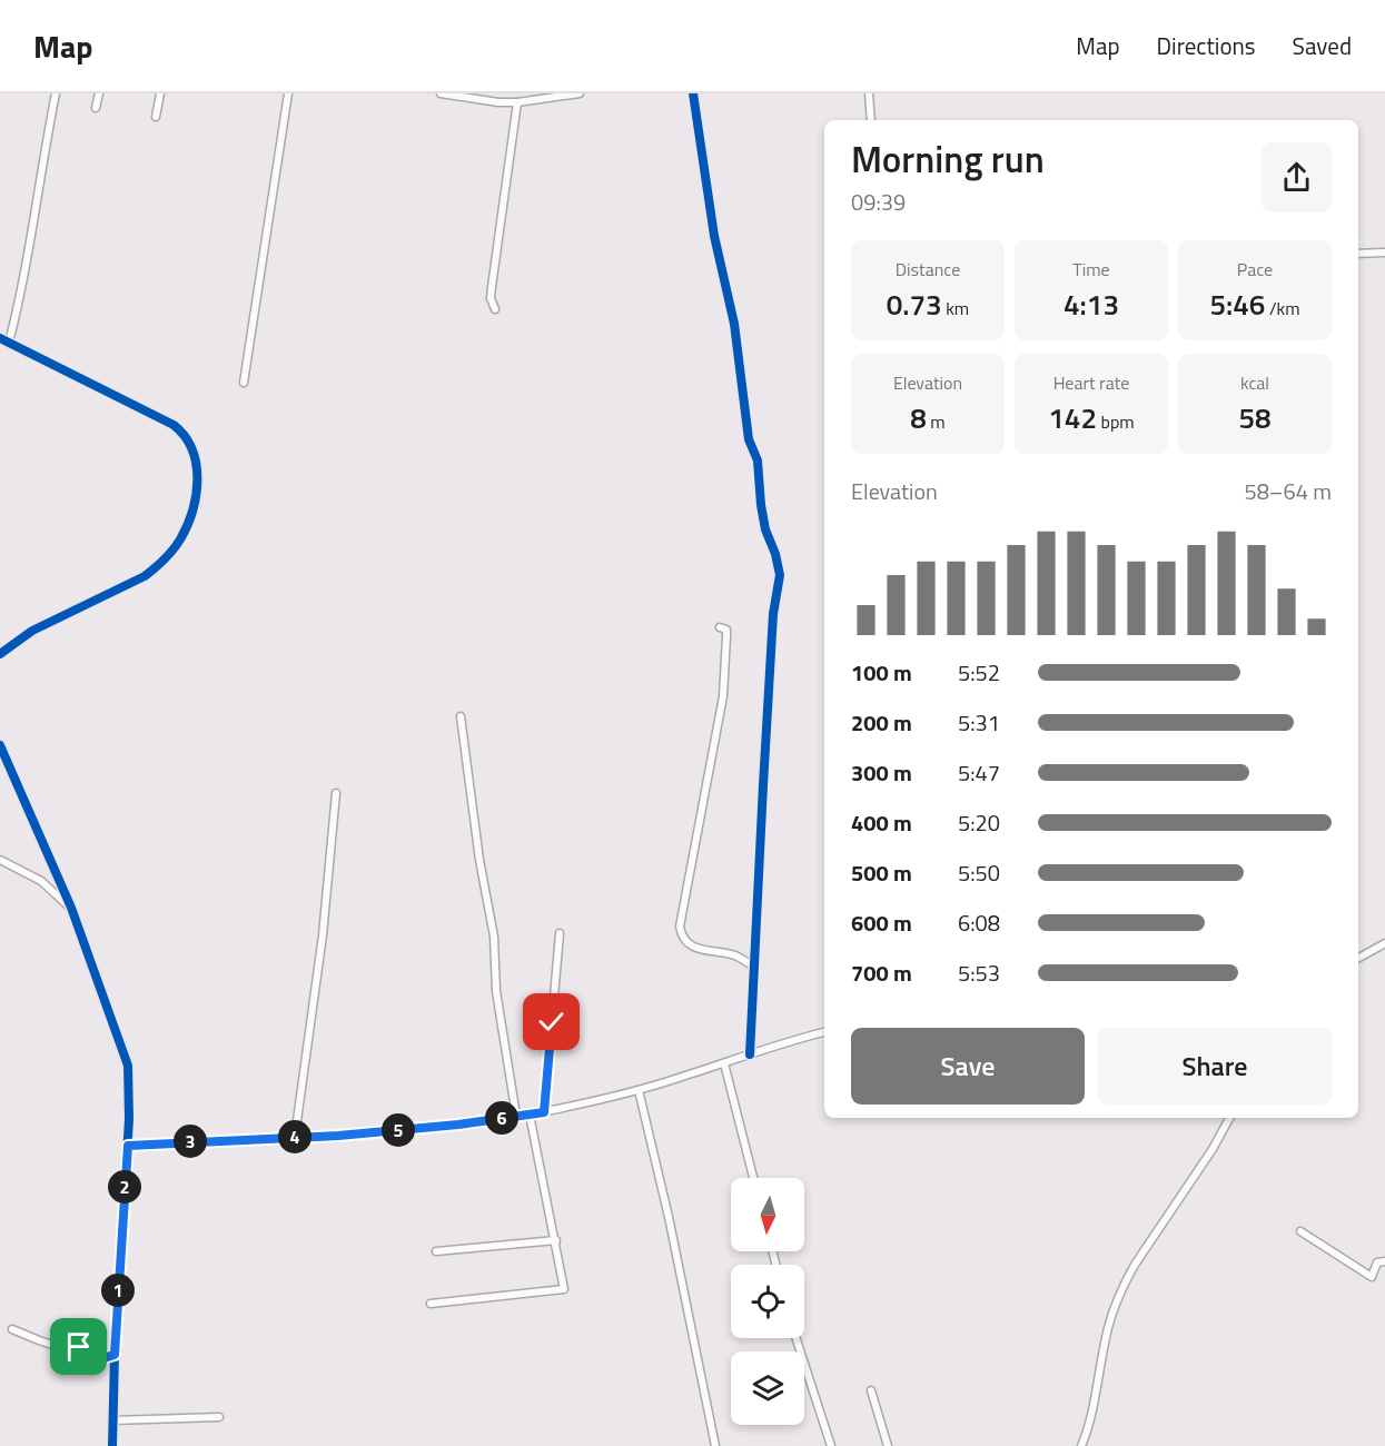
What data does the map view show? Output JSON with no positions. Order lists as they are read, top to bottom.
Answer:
{
  "north": "bottom",
  "page": {
    "header": "Map",
    "nav": ["Map", "Directions", "Saved"],
    "heading": ["Morning run", "09:39"],
    "stats": [
      ["Distance", "0.73 km"],
      ["Time", "4:13"],
      ["Pace", "5:46 /km"],
      ["Elevation", "8 m"],
      ["Heart rate", "142 bpm"],
      ["kcal", "58"]
    ],
    "chart": ["Elevation", "58–64 m"],
    "list": [
      {
        "name": "100 m",
        "note": "5:52"
      },
      {
        "name": "200 m",
        "note": "5:31"
      },
      {
        "name": "300 m",
        "note": "5:47"
      },
      {
        "name": "400 m",
        "note": "5:20"
      },
      {
        "name": "500 m",
        "note": "5:50"
      },
      {
        "name": "600 m",
        "note": "6:08"
      },
      {
        "name": "700 m",
        "note": "5:53"
      }
    ],
    "buttons": ["Save", "Share"],
    "pins": [
      "6",
      "5",
      "4",
      "3",
      "2",
      "1"
    ]
  }
}
